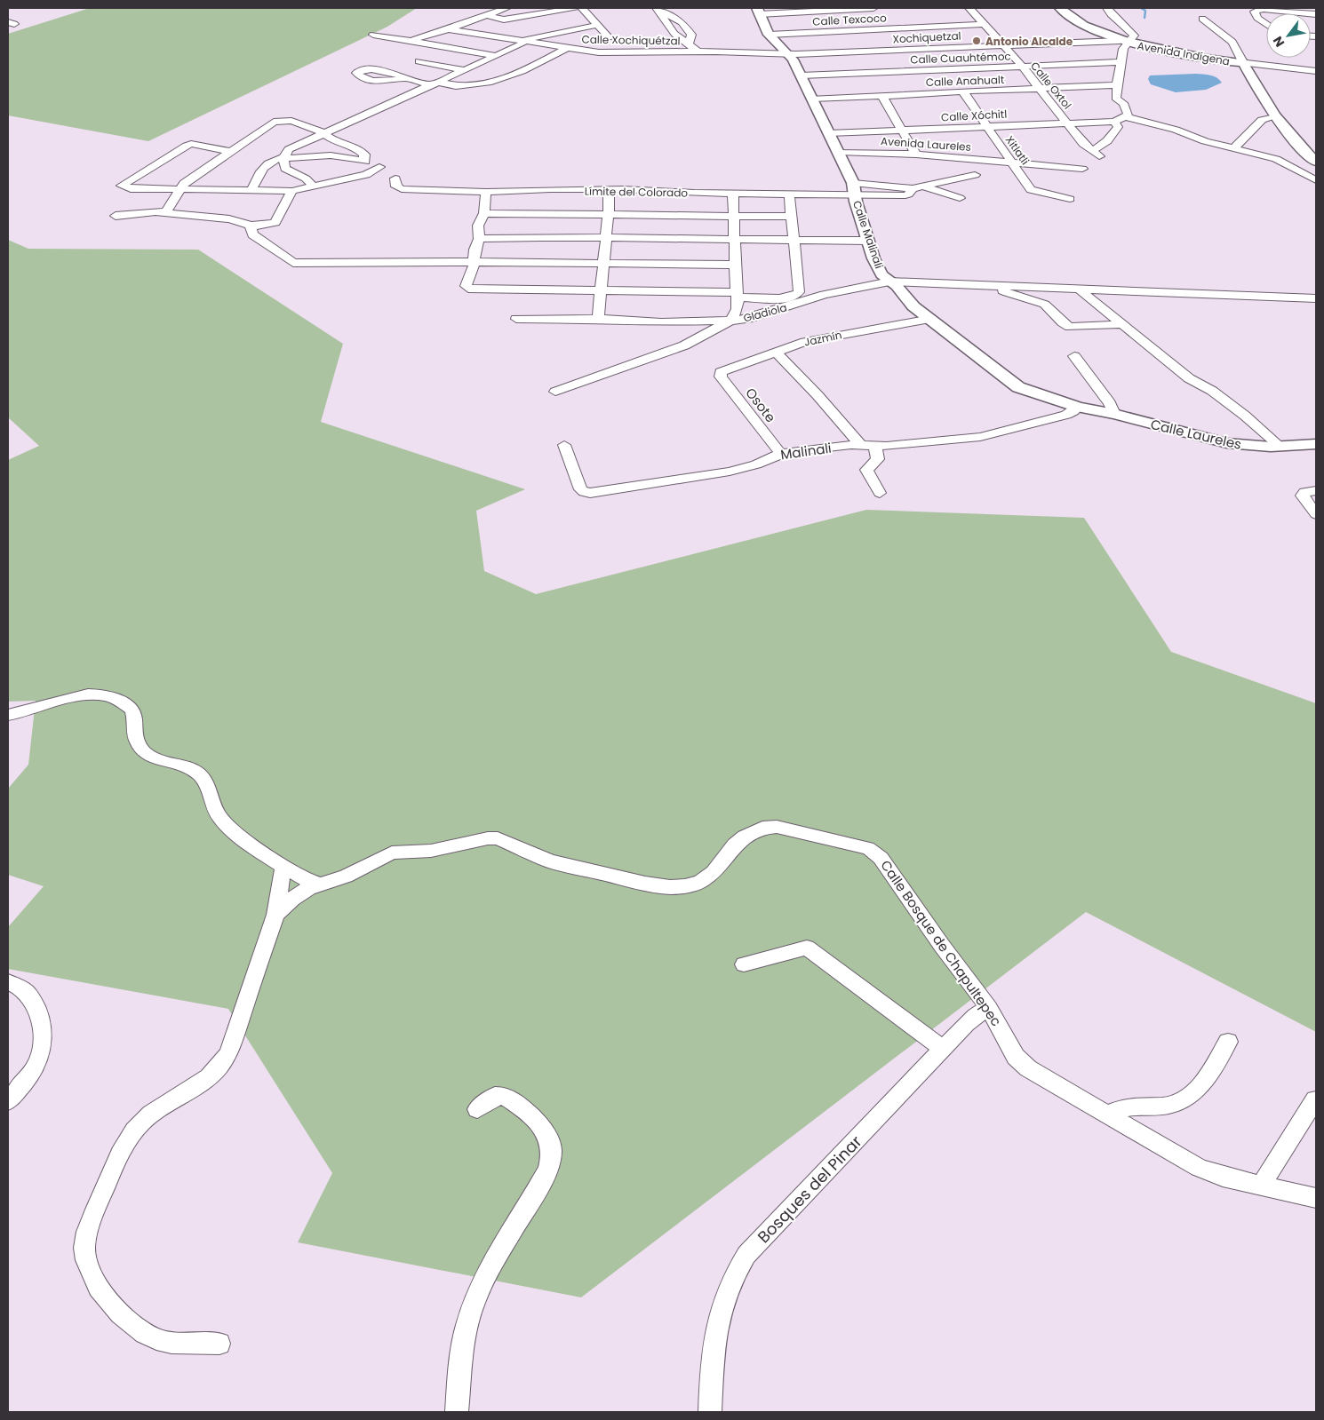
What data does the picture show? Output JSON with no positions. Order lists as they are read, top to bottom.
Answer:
{
  "streets": {
    "street": [
      "Calle Texcoco",
      "Xochiquetzal",
      "Calle Xochiquétzal",
      "Avenida Indígena",
      "Calle Cuauhtémoc",
      "Calle Anahualt",
      "Calle Oxtol",
      "Calle Xóchitl",
      "Avenida Laureles",
      "Xitlatli",
      "Límite del Colorado",
      "Calle Malinali",
      "Gladiola",
      "Jazmín",
      "Osote",
      "Calle Laureles",
      "Malinali",
      "Calle Bosque de Chapultepec",
      "Bosques del Pinar"
    ]
  },
  "crossings": [
    ["Calle Texcoco", "Calle Oxtol"],
    ["Calle Texcoco", "Calle Malinali"],
    ["Xochiquetzal", "Calle Xochiquétzal"],
    ["Xochiquetzal", "Avenida Indígena"],
    ["Xochiquetzal", "Calle Oxtol"],
    ["Xochiquetzal", "Calle Malinali"],
    ["Calle Xochiquétzal", "Calle Malinali"],
    ["Calle Cuauhtémoc", "Calle Oxtol"],
    ["Calle Cuauhtémoc", "Calle Malinali"],
    ["Calle Anahualt", "Calle Oxtol"],
    ["Calle Anahualt", "Xitlatli"],
    ["Calle Anahualt", "Calle Malinali"],
    ["Calle Oxtol", "Calle Xóchitl"],
    ["Calle Xóchitl", "Xitlatli"],
    ["Calle Xóchitl", "Calle Malinali"],
    ["Avenida Laureles", "Xitlatli"],
    ["Avenida Laureles", "Calle Malinali"],
    ["Límite del Colorado", "Calle Malinali"],
    ["Calle Malinali", "Gladiola"],
    ["Calle Malinali", "Jazmín"],
    ["Calle Malinali", "Calle Laureles"],
    ["Calle Malinali", "Malinali"],
    ["Jazmín", "Osote"],
    ["Osote", "Malinali"],
    ["Calle Laureles", "Malinali"],
    ["Calle Bosque de Chapultepec", "Bosques del Pinar"]
  ],
  "places": ["Antonio Alcalde"],
  "north": "bottom left"
}
